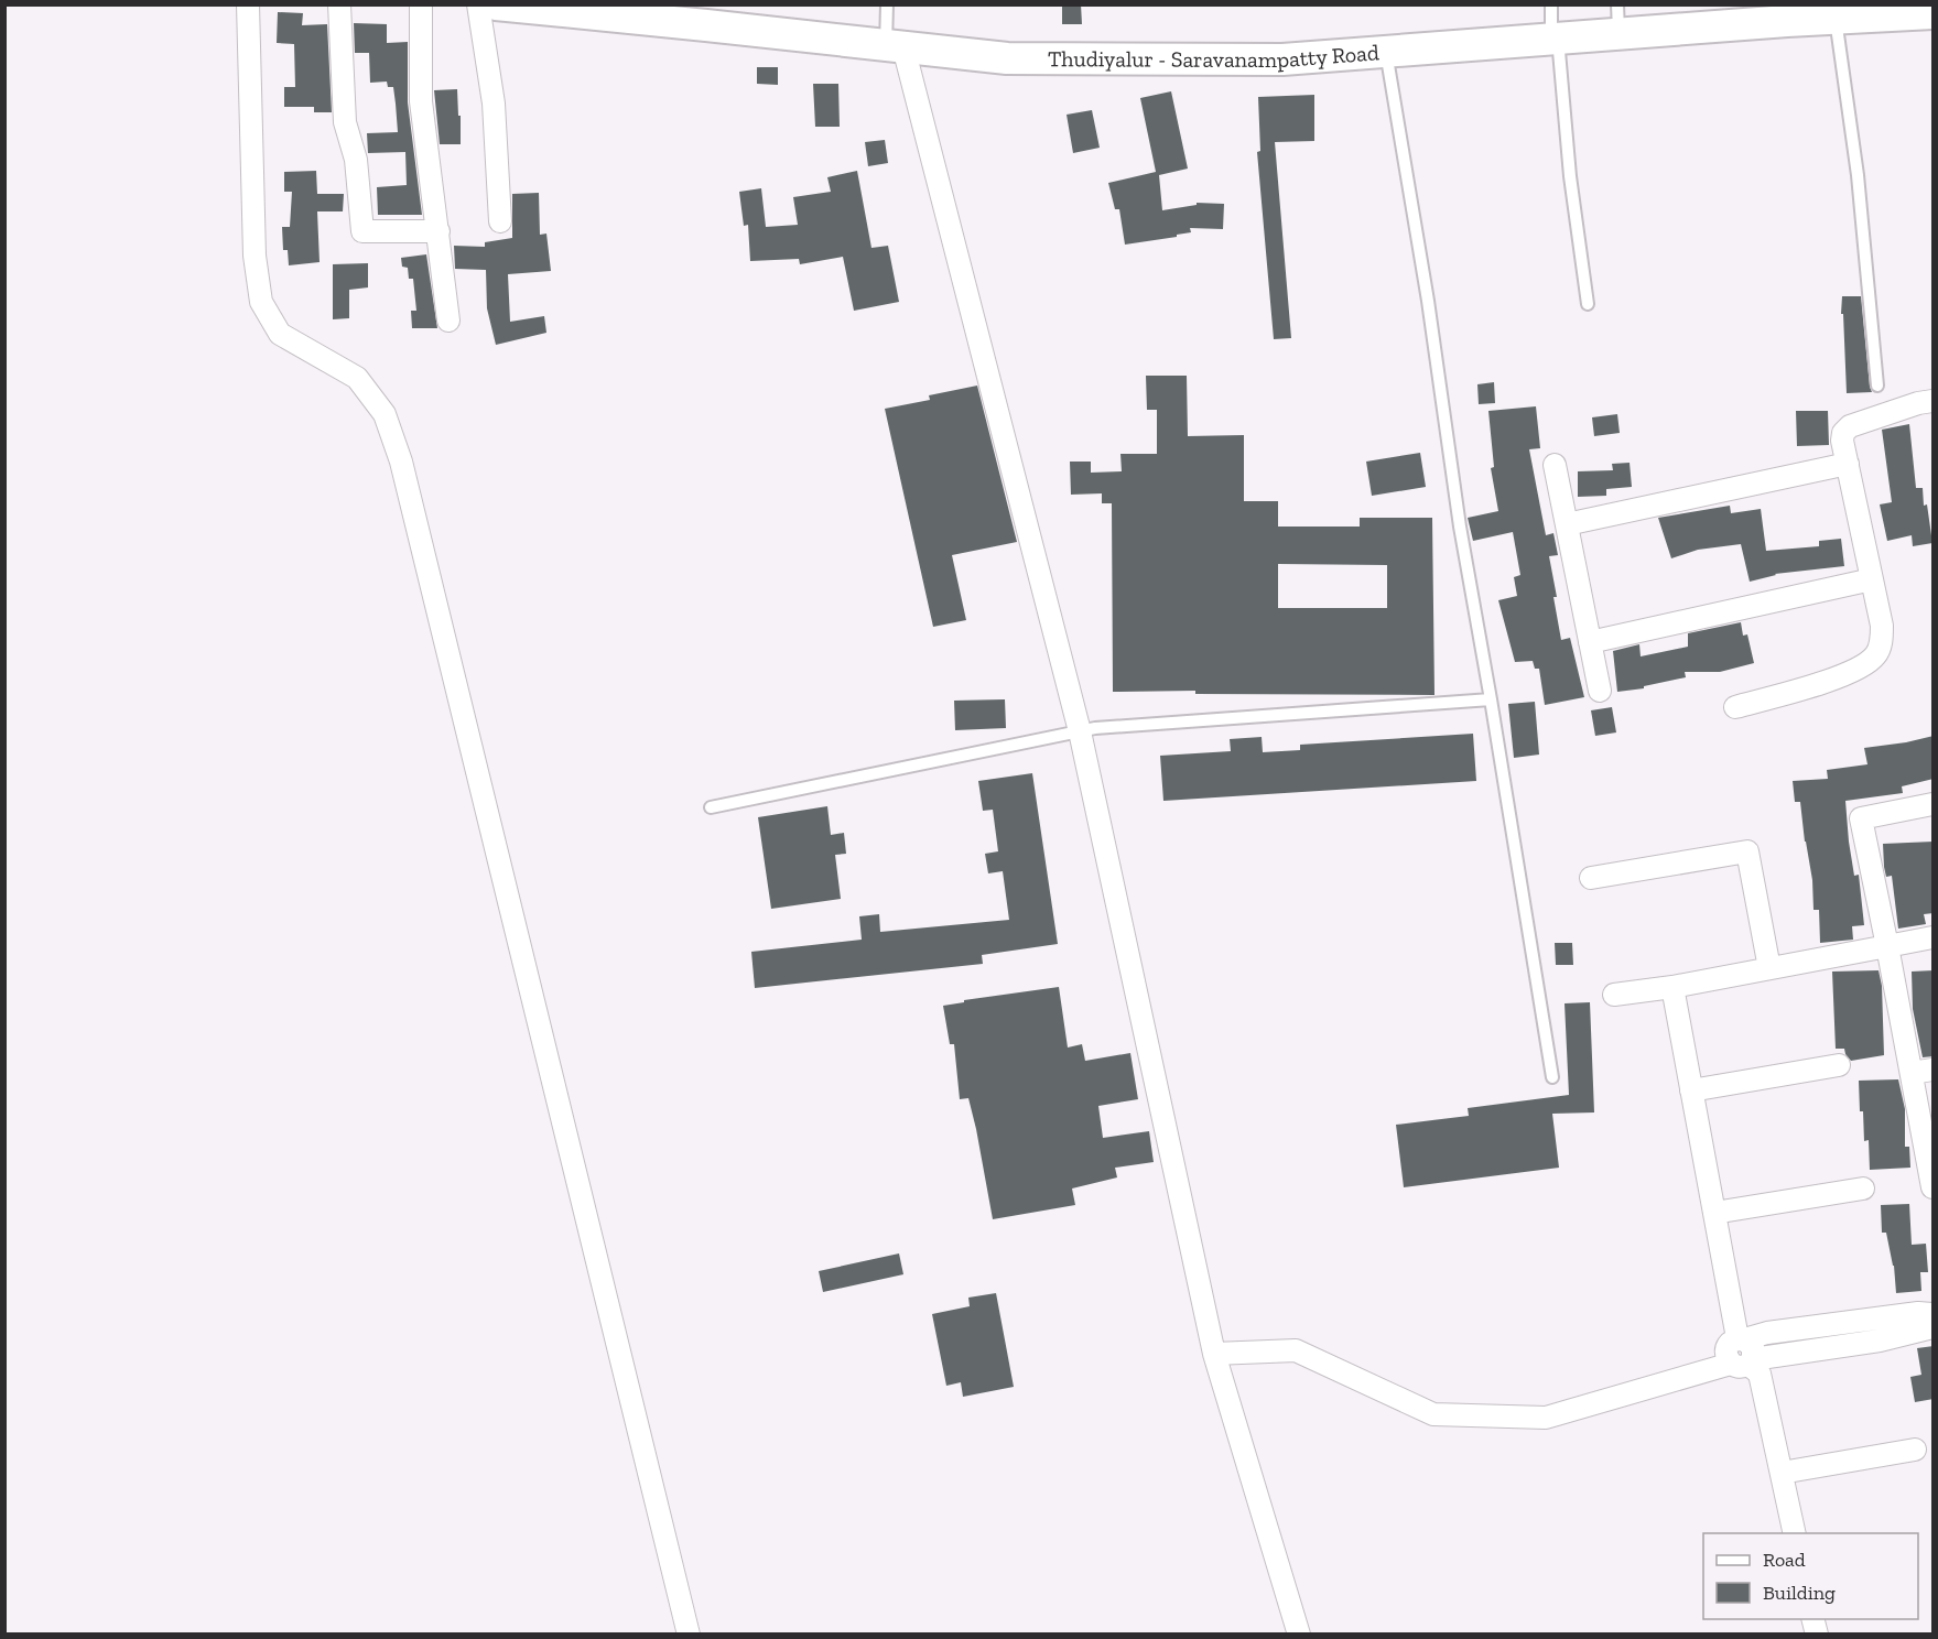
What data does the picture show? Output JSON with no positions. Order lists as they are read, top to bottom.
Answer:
{
  "streets": {
    "main road": ["Thudiyalur - Saravanampatty Road"]
  },
  "legend": ["Road", "Building"]
}
